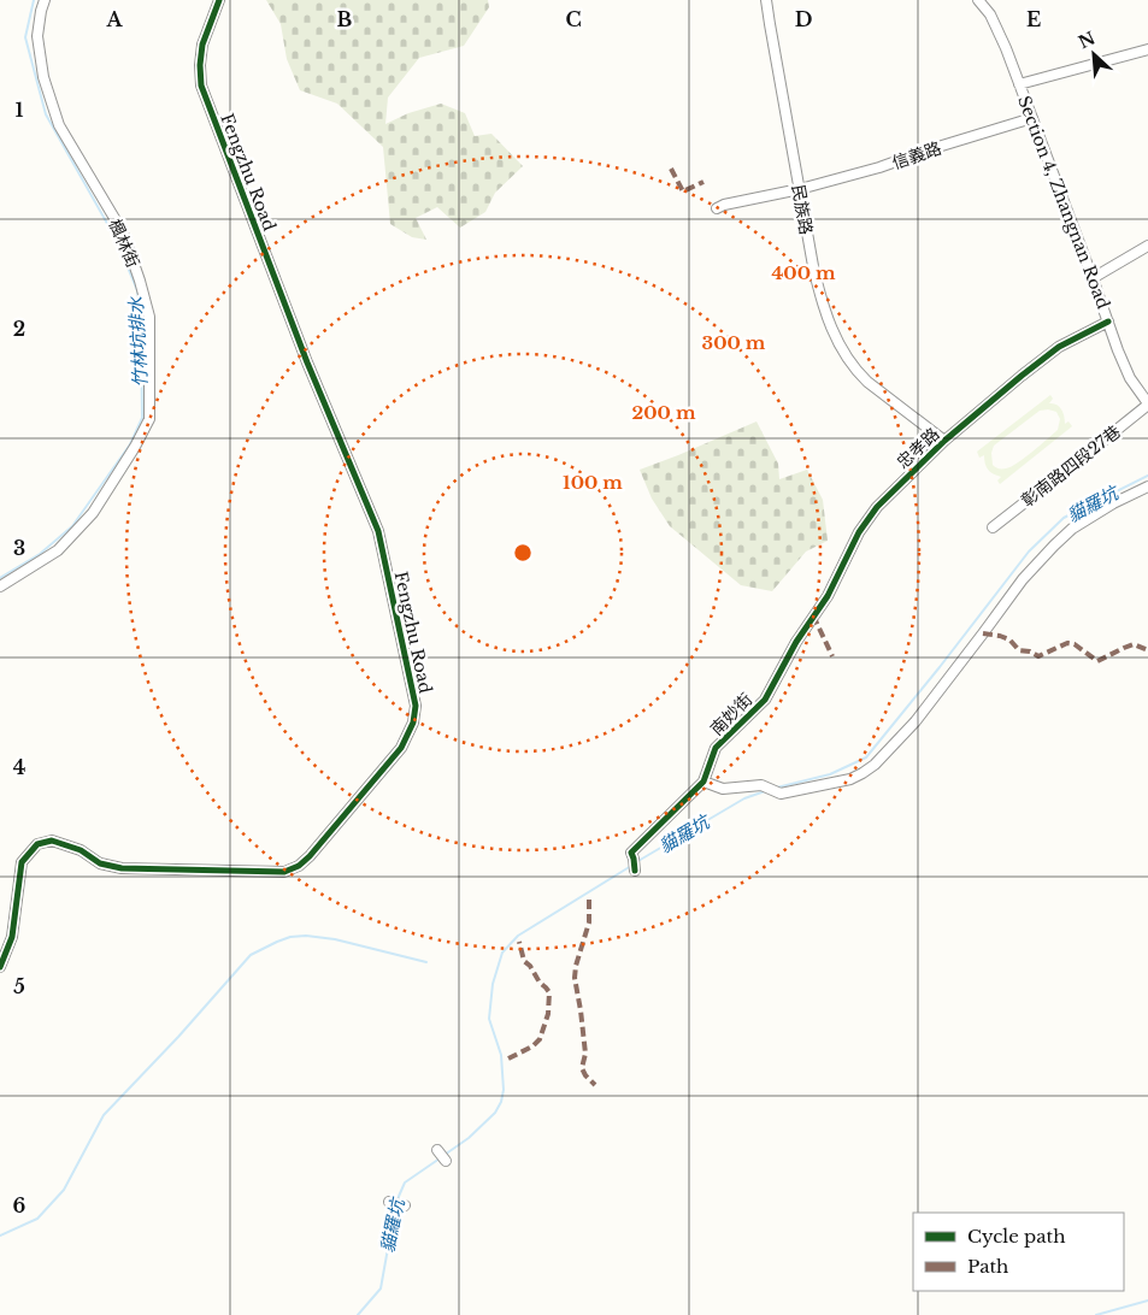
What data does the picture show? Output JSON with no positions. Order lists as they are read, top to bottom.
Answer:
{
  "streets": {
    "street": [
      "信義路",
      "Fengzhu Road",
      "Section 4, Zhangnan Road",
      "民族路",
      "楓林街",
      "忠孝路",
      "彰南路四段27巷",
      "南妙街"
    ]
  },
  "crossings": [
    ["信義路", "Section 4, Zhangnan Road"],
    ["信義路", "民族路"],
    ["Section 4, Zhangnan Road", "忠孝路"],
    ["Section 4, Zhangnan Road", "彰南路四段27巷"],
    ["民族路", "忠孝路"],
    ["忠孝路", "南妙街"]
  ],
  "water": ["竹林坑排水", "貓羅坑"],
  "legend": ["Cycle path", "Path"],
  "north": "top left",
  "grid": {
    "columns": [
      "A",
      "B",
      "C",
      "D",
      "E"
    ],
    "rows": [
      "1",
      "2",
      "3",
      "4",
      "5",
      "6"
    ]
  },
  "rings": [
    "400 m",
    "300 m",
    "200 m",
    "100 m"
  ]
}
